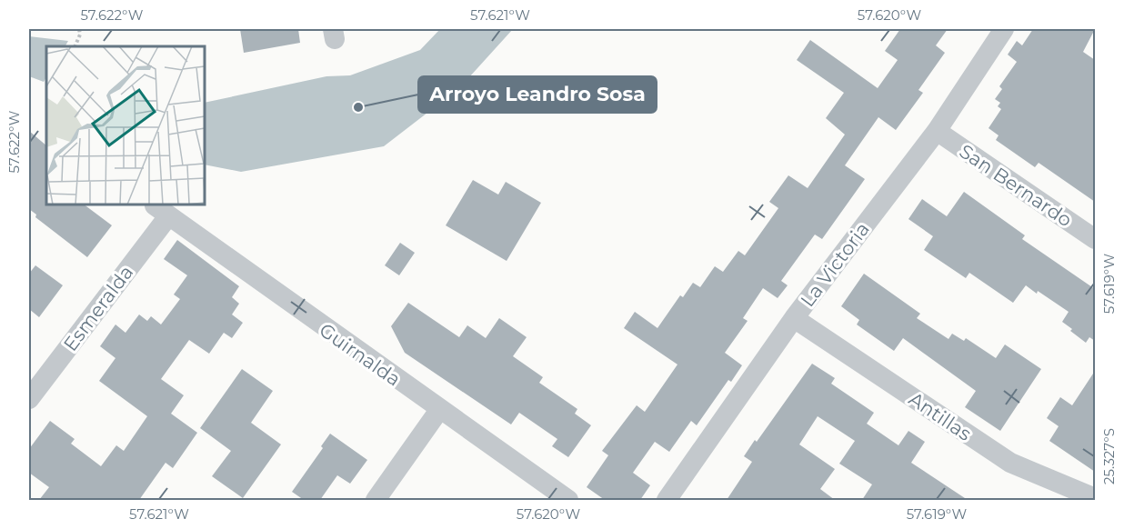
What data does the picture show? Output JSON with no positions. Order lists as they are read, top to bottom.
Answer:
{
  "streets": {
    "street": [
      "San Bernardo",
      "La Victoria",
      "Esmeralda",
      "Guirnalda",
      "Antillas"
    ]
  },
  "crossings": [
    ["San Bernardo", "La Victoria"],
    ["La Victoria", "Antillas"],
    ["Esmeralda", "Guirnalda"]
  ],
  "places": ["Arroyo Leandro Sosa"],
  "coordinates": [
    "57.622°W",
    "57.621°W",
    "57.620°W",
    "57.619°W",
    "25.327°S"
  ]
}
